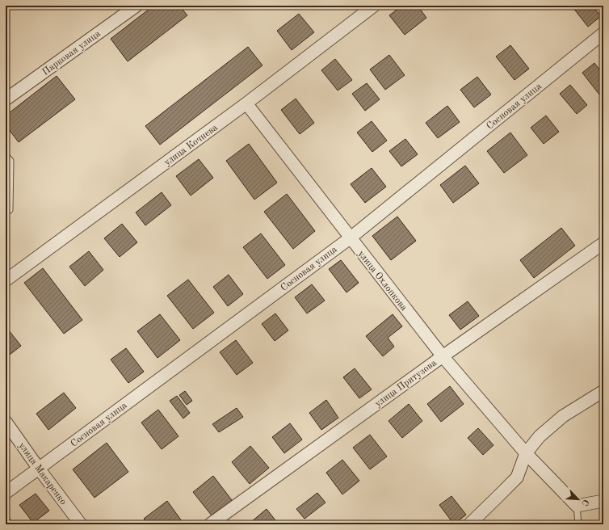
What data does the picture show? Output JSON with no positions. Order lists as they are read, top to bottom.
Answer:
{
  "streets": {
    "street": [
      "Парковая улица",
      "Сосновая улица",
      "улица Кочнева",
      "улица Охлопкова",
      "улица Притузова",
      "улица Макаренко"
    ]
  },
  "crossings": [
    ["Сосновая улица", "улица Охлопкова"],
    ["Сосновая улица", "улица Макаренко"],
    ["улица Кочнева", "улица Охлопкова"],
    ["улица Охлопкова", "улица Притузова"]
  ],
  "north": "bottom right"
}
